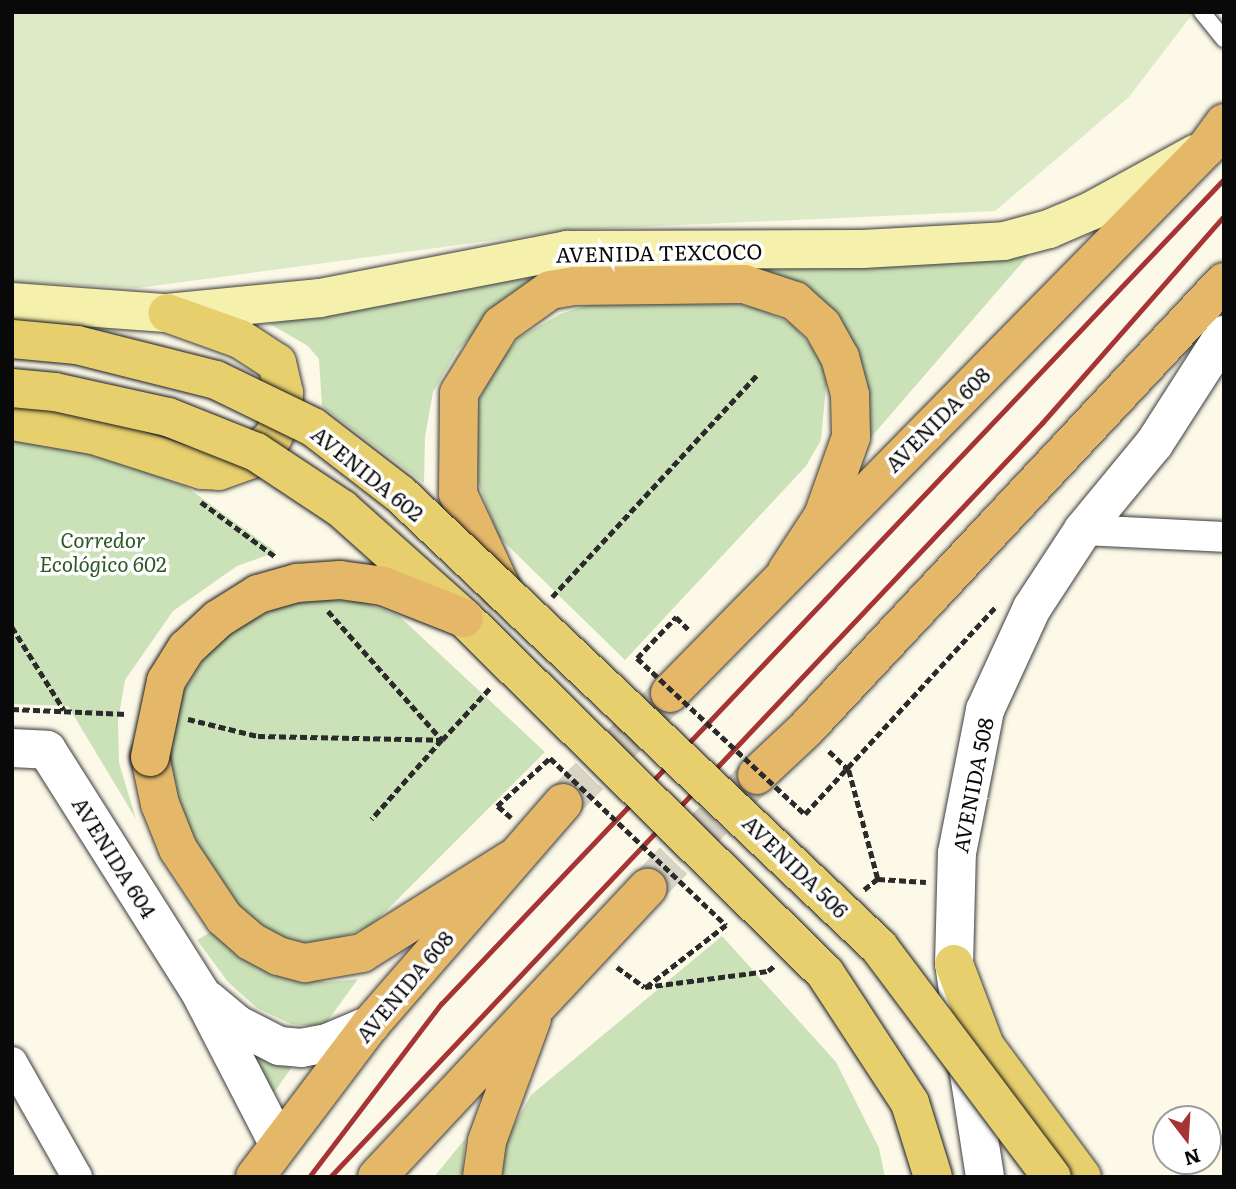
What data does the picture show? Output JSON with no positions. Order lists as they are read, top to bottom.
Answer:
{
  "streets": {
    "highway": ["AVENIDA 608"],
    "main road": ["AVENIDA TEXCOCO", "AVENIDA 602", "AVENIDA 506"],
    "street": ["AVENIDA 508", "AVENIDA 604"]
  },
  "crossings": [
    ["AVENIDA TEXCOCO", "AVENIDA 608"],
    ["AVENIDA 608", "AVENIDA 604"],
    ["AVENIDA 602", "AVENIDA 506"]
  ],
  "parks": ["Corredor Ecológico 602"],
  "north": "bottom"
}
